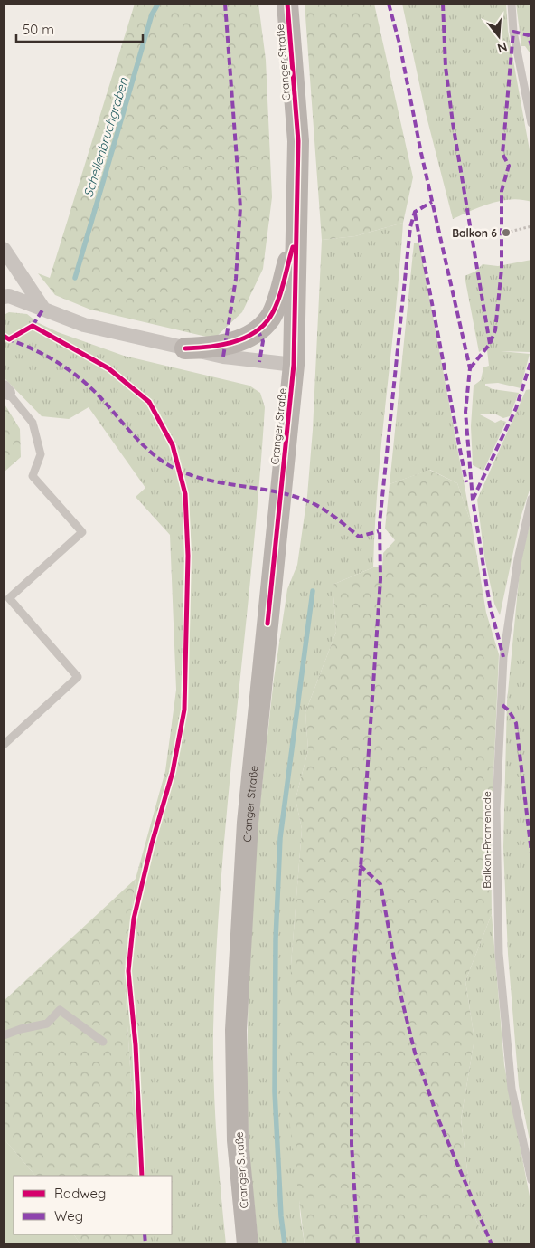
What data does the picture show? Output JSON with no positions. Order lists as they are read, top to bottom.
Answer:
{
  "streets": {
    "main road": ["Cranger Straße"],
    "lane": ["Balkon-Promenade"]
  },
  "water": ["Schellenbruchgraben"],
  "places": ["Balkon 6"],
  "legend": ["Radweg", "Weg"],
  "scale_bar": "50 m",
  "north": "bottom"
}
